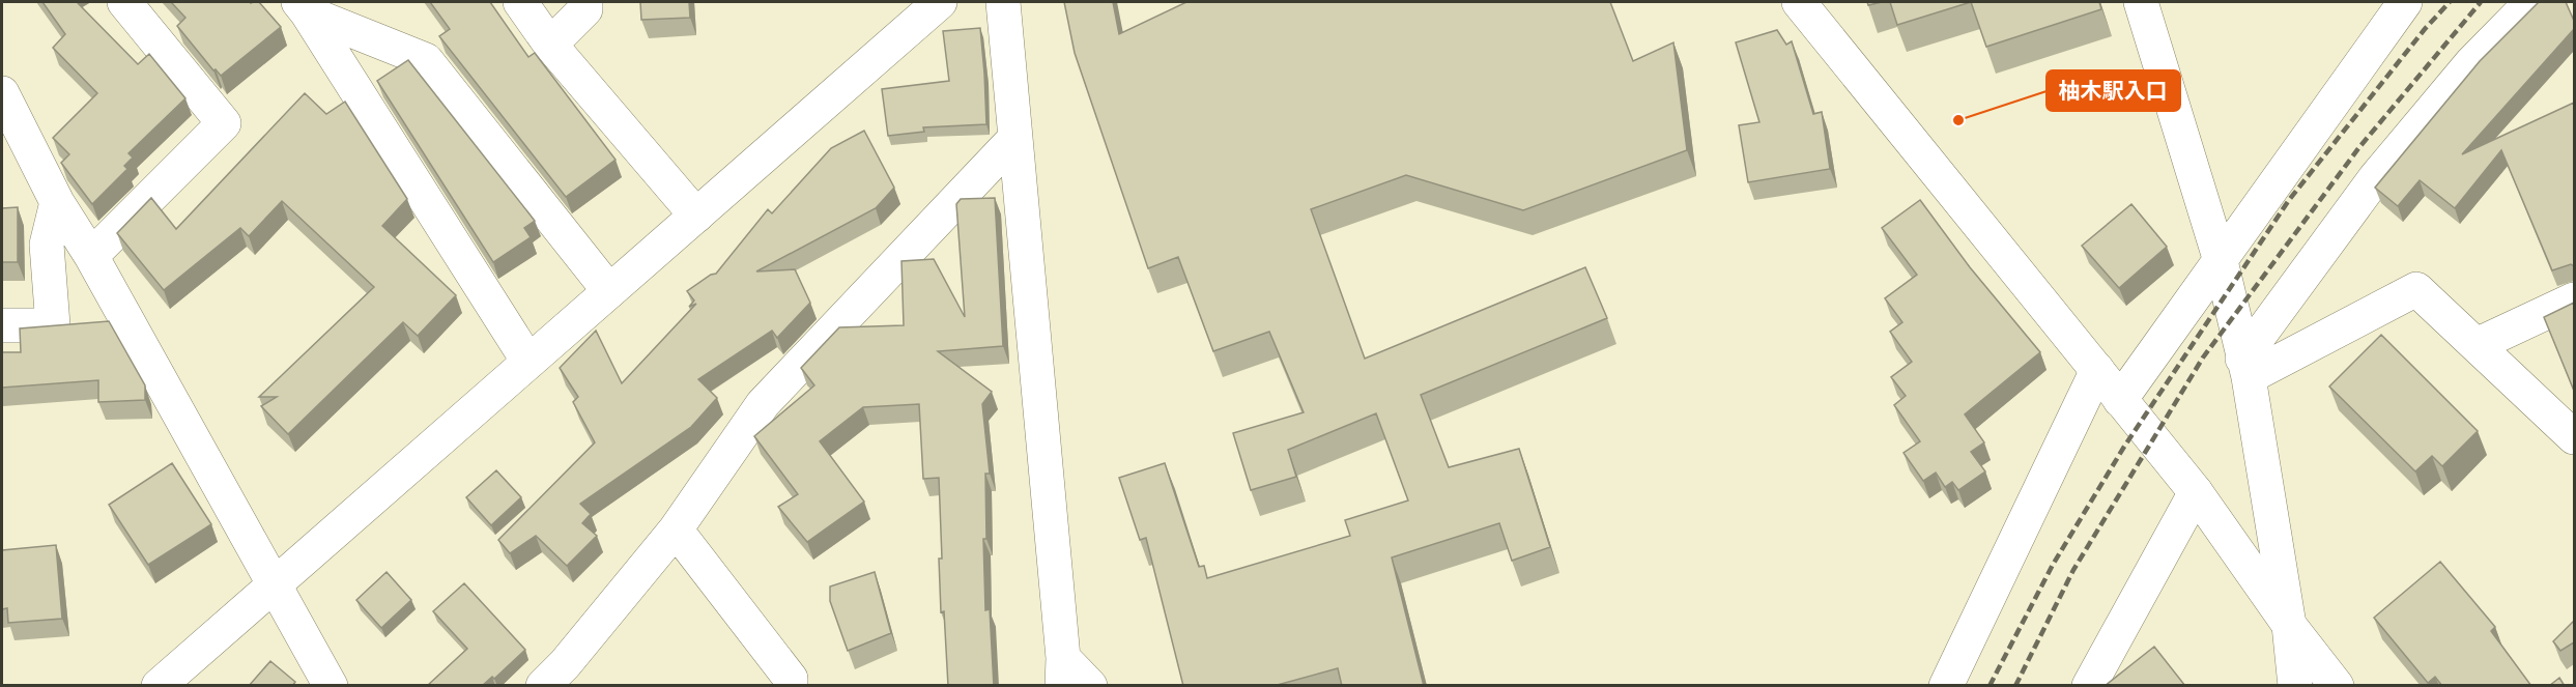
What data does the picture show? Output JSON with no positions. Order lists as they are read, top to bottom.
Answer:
{
  "places": ["柚木駅入口"]
}
